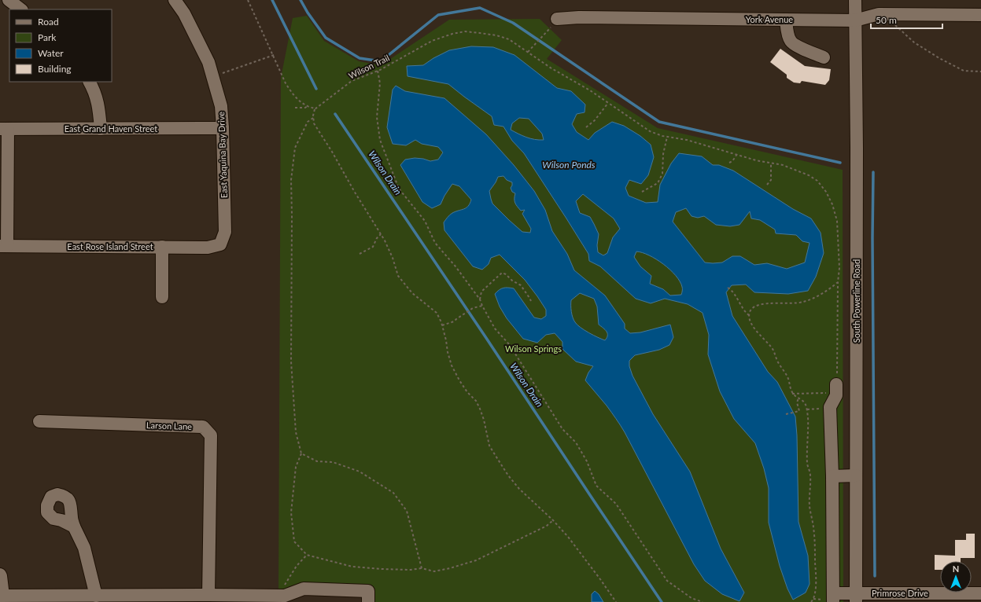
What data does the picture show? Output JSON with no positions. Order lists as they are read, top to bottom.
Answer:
{
  "streets": {
    "street": [
      "York Avenue",
      "East Grand Haven Street",
      "East Yaquina Bay Drive",
      "East Rose Island Street",
      "South Powerline Road",
      "Larson Lane",
      "Primrose Drive"
    ],
    "path": ["Wilson Trail"]
  },
  "crossings": [
    ["York Avenue", "South Powerline Road"],
    ["East Grand Haven Street", "East Yaquina Bay Drive"],
    ["East Yaquina Bay Drive", "East Rose Island Street"],
    ["South Powerline Road", "Primrose Drive"]
  ],
  "water": ["Wilson Ponds", "Wilson Drain"],
  "parks": ["Wilson Springs"],
  "legend": [
    "Road",
    "Park",
    "Water",
    "Building"
  ],
  "scale_bar": "50 m",
  "north": "top"
}
